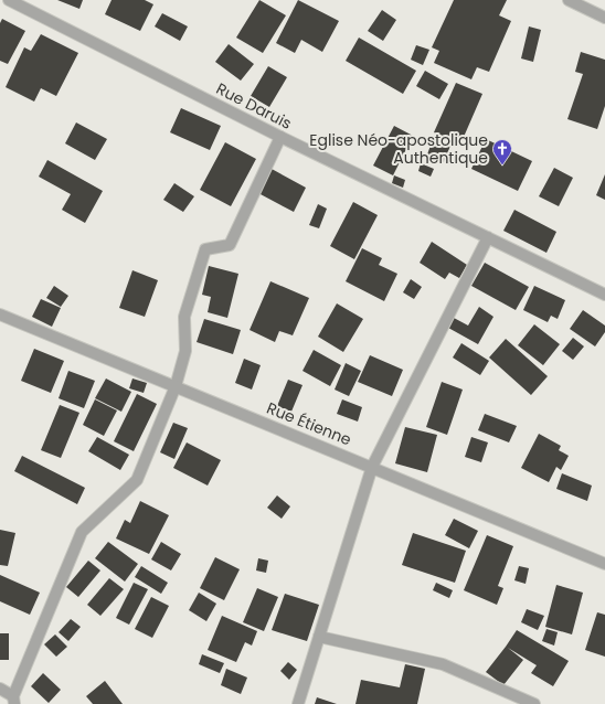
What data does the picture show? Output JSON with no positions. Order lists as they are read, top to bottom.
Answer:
{
  "streets": {
    "street": ["Rue Daruis", "Rue Étienne"]
  },
  "places": {
    "church": ["Eglise Néo-apostolique Authentique"]
  }
}
